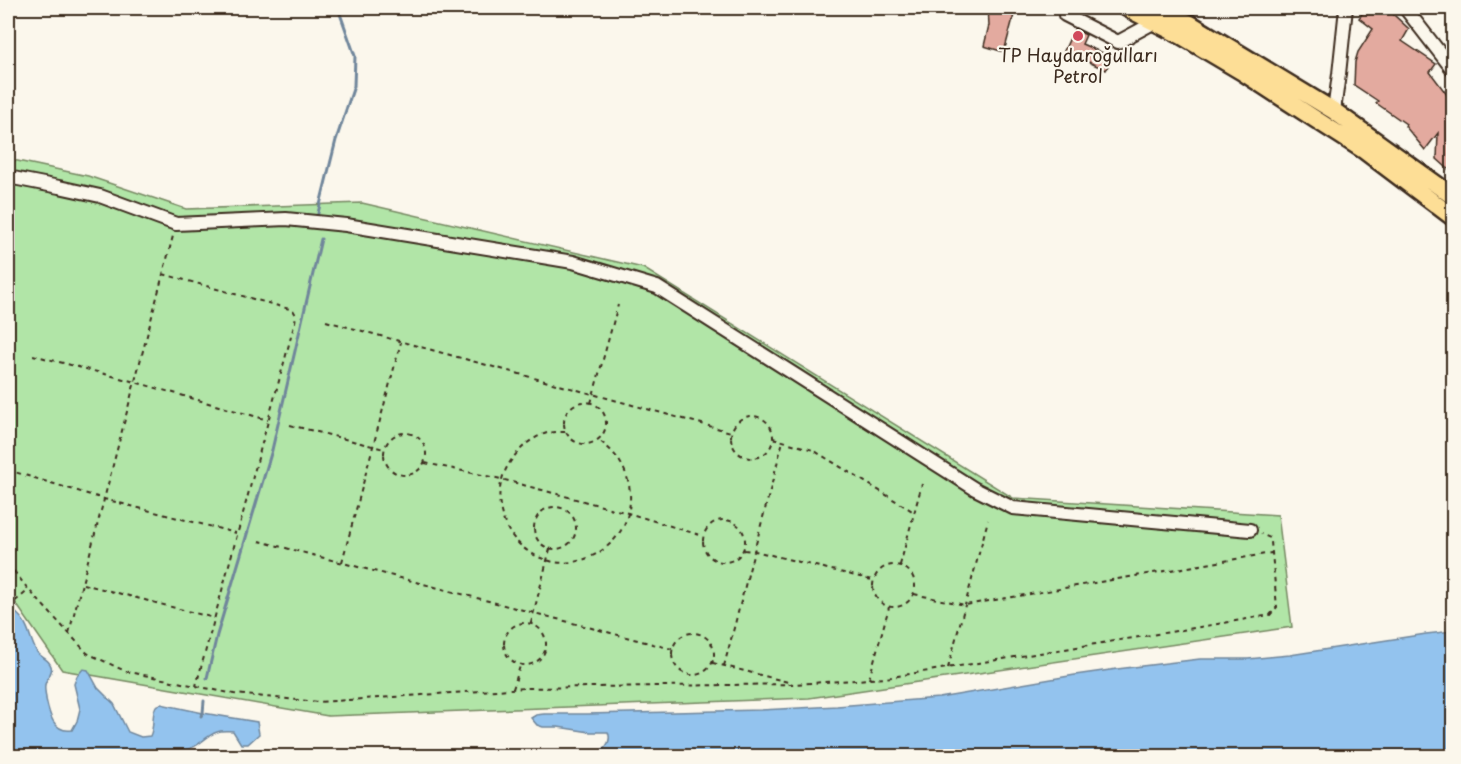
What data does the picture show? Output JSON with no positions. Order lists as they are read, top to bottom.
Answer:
{
  "places": ["TP Haydaroğulları Petrol"]
}
